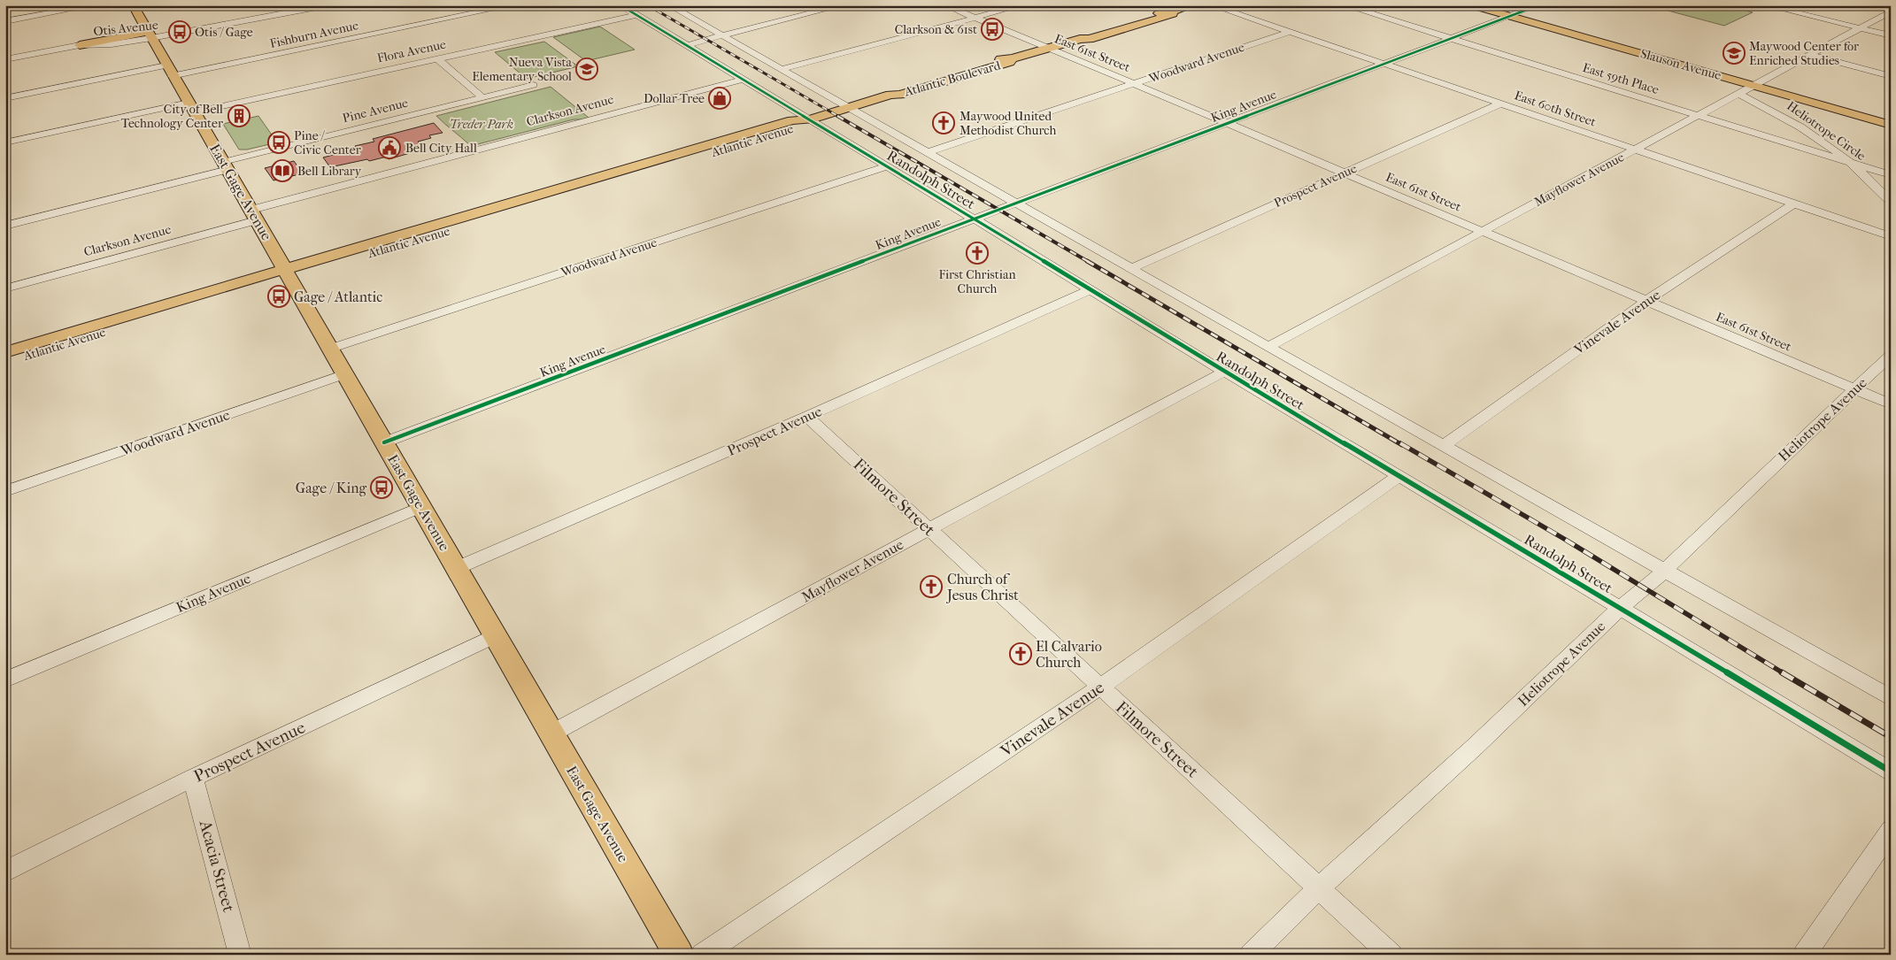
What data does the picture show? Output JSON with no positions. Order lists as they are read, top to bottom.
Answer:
{
  "streets": {
    "main road": [
      "Slauson Avenue",
      "Atlantic Boulevard",
      "Atlantic Avenue",
      "East Gage Avenue"
    ],
    "street": [
      "Otis Avenue",
      "Fishburn Avenue",
      "Flora Avenue",
      "East 61st Street",
      "Woodward Avenue",
      "East 59th Place",
      "King Avenue",
      "East 60th Street",
      "Pine Avenue",
      "Clarkson Avenue",
      "Heliotrope Circle",
      "Randolph Street",
      "Mayflower Avenue",
      "Prospect Avenue",
      "Vinevale Avenue",
      "Heliotrope Avenue",
      "Filmore Street",
      "Acacia Street"
    ]
  },
  "crossings": [
    ["Otis Avenue", "East Gage Avenue"],
    ["Fishburn Avenue", "East Gage Avenue"],
    ["Flora Avenue", "Randolph Street"],
    ["Flora Avenue", "East Gage Avenue"],
    ["East 61st Street", "Woodward Avenue"],
    ["East 61st Street", "Atlantic Boulevard"],
    ["East 61st Street", "King Avenue"],
    ["East 61st Street", "Mayflower Avenue"],
    ["East 61st Street", "Prospect Avenue"],
    ["East 61st Street", "Vinevale Avenue"],
    ["East 61st Street", "Heliotrope Avenue"],
    ["Woodward Avenue", "East 60th Street"],
    ["Woodward Avenue", "Randolph Street"],
    ["Woodward Avenue", "East Gage Avenue"],
    ["Slauson Avenue", "King Avenue"],
    ["Slauson Avenue", "Mayflower Avenue"],
    ["Atlantic Boulevard", "Atlantic Avenue"],
    ["Atlantic Boulevard", "Randolph Street"],
    ["East 59th Place", "King Avenue"],
    ["East 59th Place", "Heliotrope Circle"],
    ["East 59th Place", "Mayflower Avenue"],
    ["King Avenue", "East 60th Street"],
    ["King Avenue", "Randolph Street"],
    ["King Avenue", "East Gage Avenue"],
    ["East 60th Street", "Mayflower Avenue"],
    ["East 60th Street", "Prospect Avenue"],
    ["East 60th Street", "Vinevale Avenue"],
    ["Pine Avenue", "East Gage Avenue"],
    ["Clarkson Avenue", "Randolph Street"],
    ["Clarkson Avenue", "East Gage Avenue"],
    ["Heliotrope Circle", "Mayflower Avenue"],
    ["Atlantic Avenue", "Randolph Street"],
    ["Atlantic Avenue", "East Gage Avenue"],
    ["Randolph Street", "Mayflower Avenue"],
    ["Randolph Street", "Prospect Avenue"],
    ["Randolph Street", "Vinevale Avenue"],
    ["Randolph Street", "Heliotrope Avenue"],
    ["Mayflower Avenue", "East Gage Avenue"],
    ["Mayflower Avenue", "Filmore Street"],
    ["Prospect Avenue", "East Gage Avenue"],
    ["Prospect Avenue", "Filmore Street"],
    ["Prospect Avenue", "Acacia Street"],
    ["Vinevale Avenue", "Filmore Street"],
    ["Heliotrope Avenue", "Filmore Street"]
  ],
  "parks": ["Treder Park"],
  "places": {
    "bus stop": [
      "Clarkson & 61st",
      "Otis / Gage",
      "Pine / Civic Center",
      "Gage / Atlantic",
      "Gage / King"
    ],
    "school or university": ["Maywood Center for Enriched Studies", "Nueva Vista Elementary School"],
    "shop": ["Dollar Tree"],
    "building": ["City of Bell Technology Center"],
    "church": [
      "Maywood United Methodist Church",
      "First Christian Church",
      "Church of Jesus Christ",
      "El Calvario Church"
    ],
    "public building": ["Bell City Hall"],
    "library": ["Bell Library"]
  }
}
